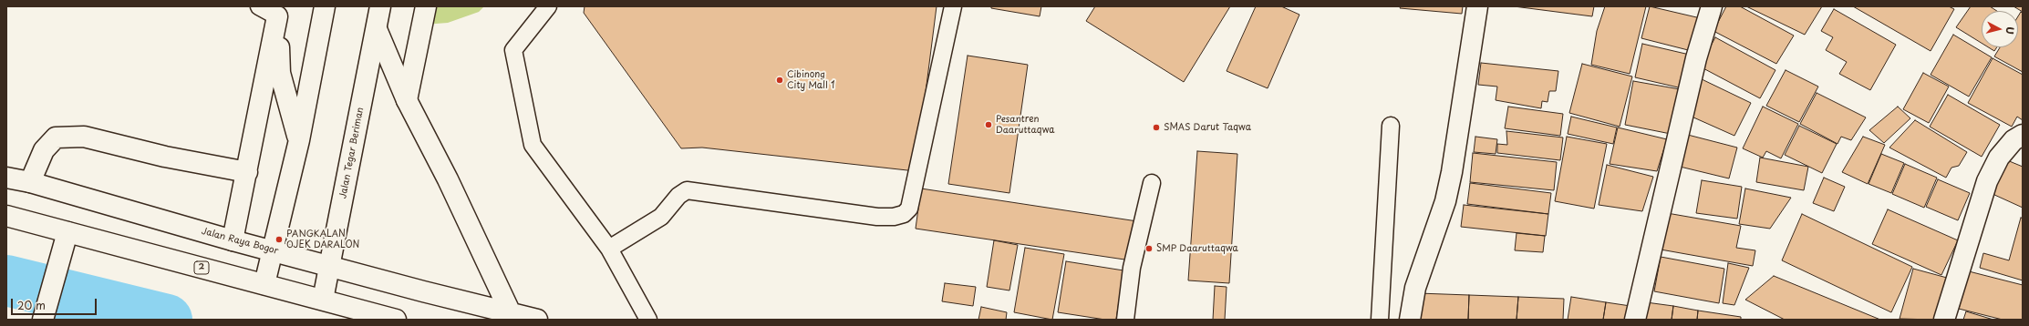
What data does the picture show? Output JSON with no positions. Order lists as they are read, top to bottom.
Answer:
{
  "streets": {
    "main road": ["Jalan Tegar Beriman", "Jalan Raya Bogor", "2"]
  },
  "crossings": [
    ["Jalan Tegar Beriman", "Jalan Raya Bogor"],
    ["Jalan Tegar Beriman", "2"]
  ],
  "places": [
    "Cibinong City Mall 1",
    "Pesantren Daaruttaqwa",
    "SMAS Darut Taqwa",
    "PANGKALAN OJEK DARALON",
    "SMP Daaruttaqwa"
  ],
  "scale_bar": "20 m",
  "north": "right"
}
